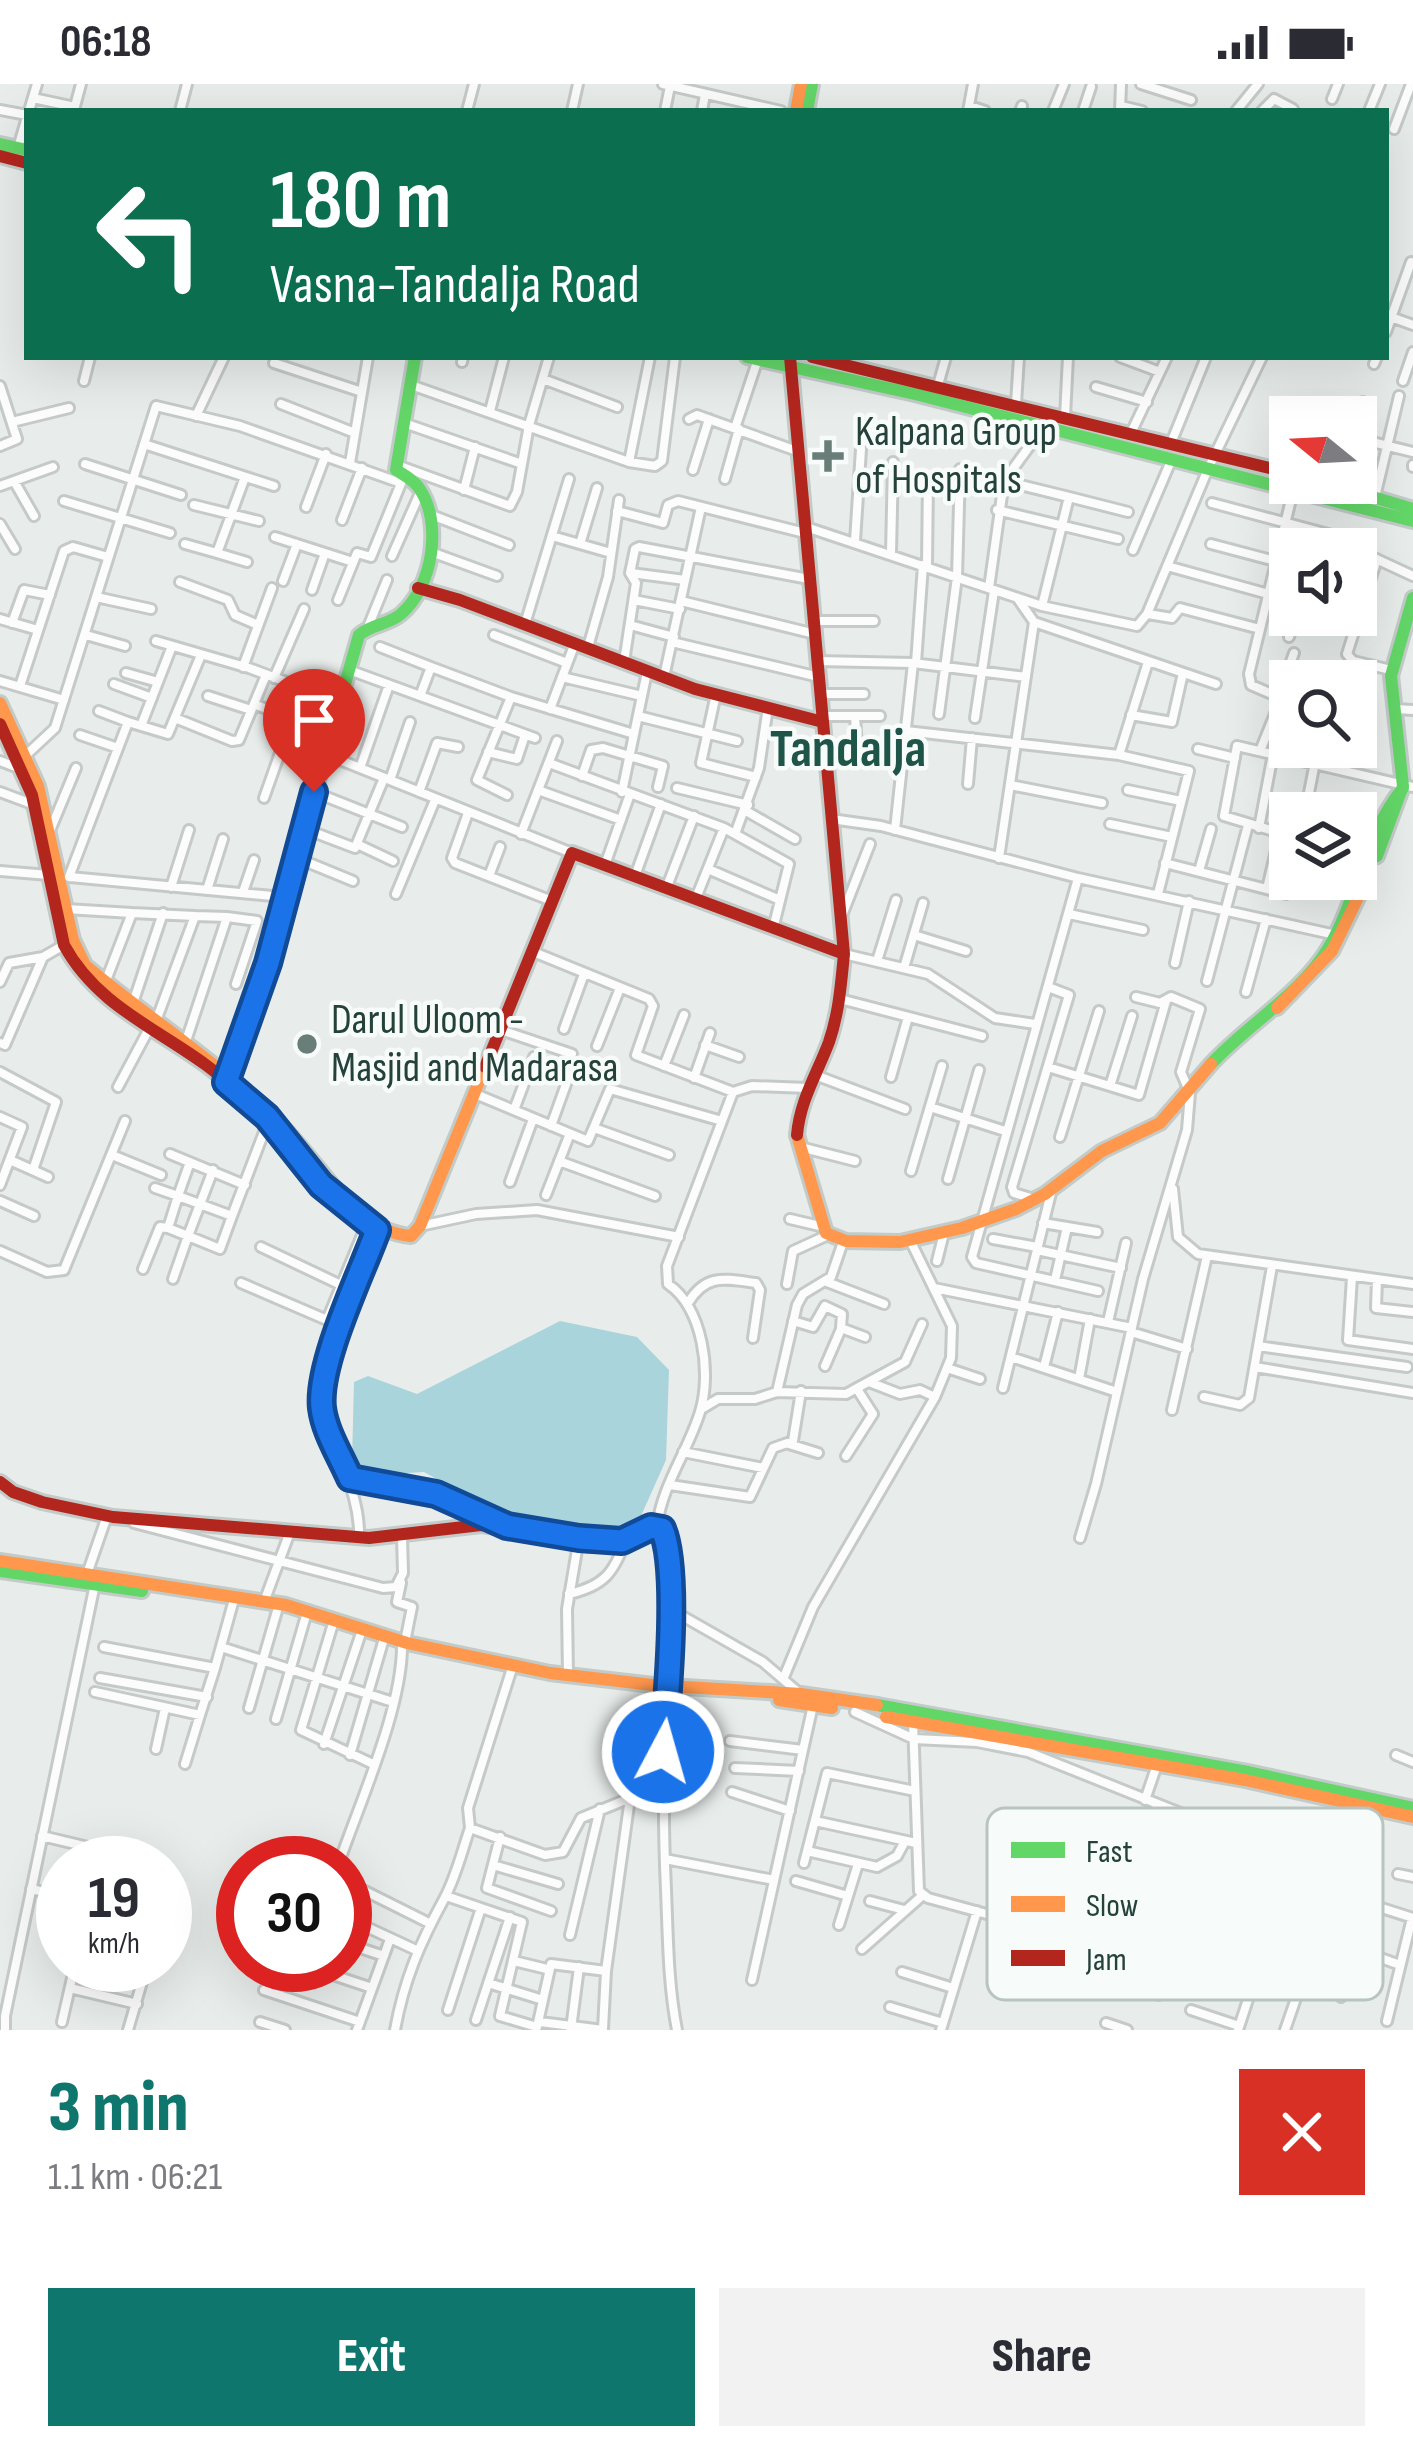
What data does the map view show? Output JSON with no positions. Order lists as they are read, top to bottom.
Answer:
{
  "districts": ["Tandalja"],
  "places": {
    "health": ["Kalpana Group of Hospitals"],
    "other": ["Darul Uloom - Masjid and Madarasa"]
  },
  "legend": ["Fast", "Slow", "Jam"],
  "north": "left",
  "page": {
    "status": "06:18",
    "turn": ["180 m", "Vasna-Tandalja Road"],
    "speed": "19 km/h",
    "limit": "30",
    "heading": ["3 min", "1.1 km · 06:21"],
    "buttons": ["Exit", "Share"]
  }
}
